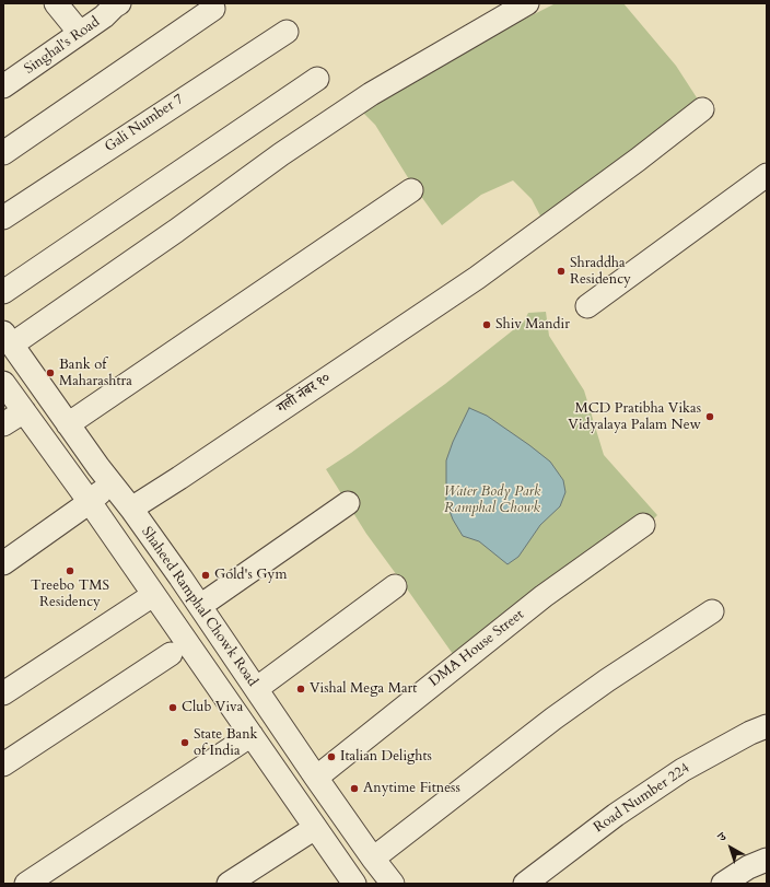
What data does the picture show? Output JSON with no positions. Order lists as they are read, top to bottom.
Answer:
{
  "streets": {
    "street": [
      "Singhal's Road",
      "Gali Number 7",
      "गली नंबर १०",
      "Shaheed Ramphal Chowk Road",
      "DMA House Street",
      "Road Number 224"
    ]
  },
  "crossings": [
    ["गली नंबर १०", "Shaheed Ramphal Chowk Road"],
    ["Shaheed Ramphal Chowk Road", "DMA House Street"]
  ],
  "parks": ["Water Body Park Ramphal Chowk"],
  "places": [
    "Shraddha Residency",
    "Shiv Mandir",
    "Bank of Maharashtra",
    "MCD Pratibha Vikas Vidyalaya Palam New",
    "Treebo TMS Residency",
    "Gold's Gym",
    "Vishal Mega Mart",
    "Club Viva",
    "State Bank of India",
    "Italian Delights",
    "Anytime Fitness"
  ],
  "north": "top left"
}
